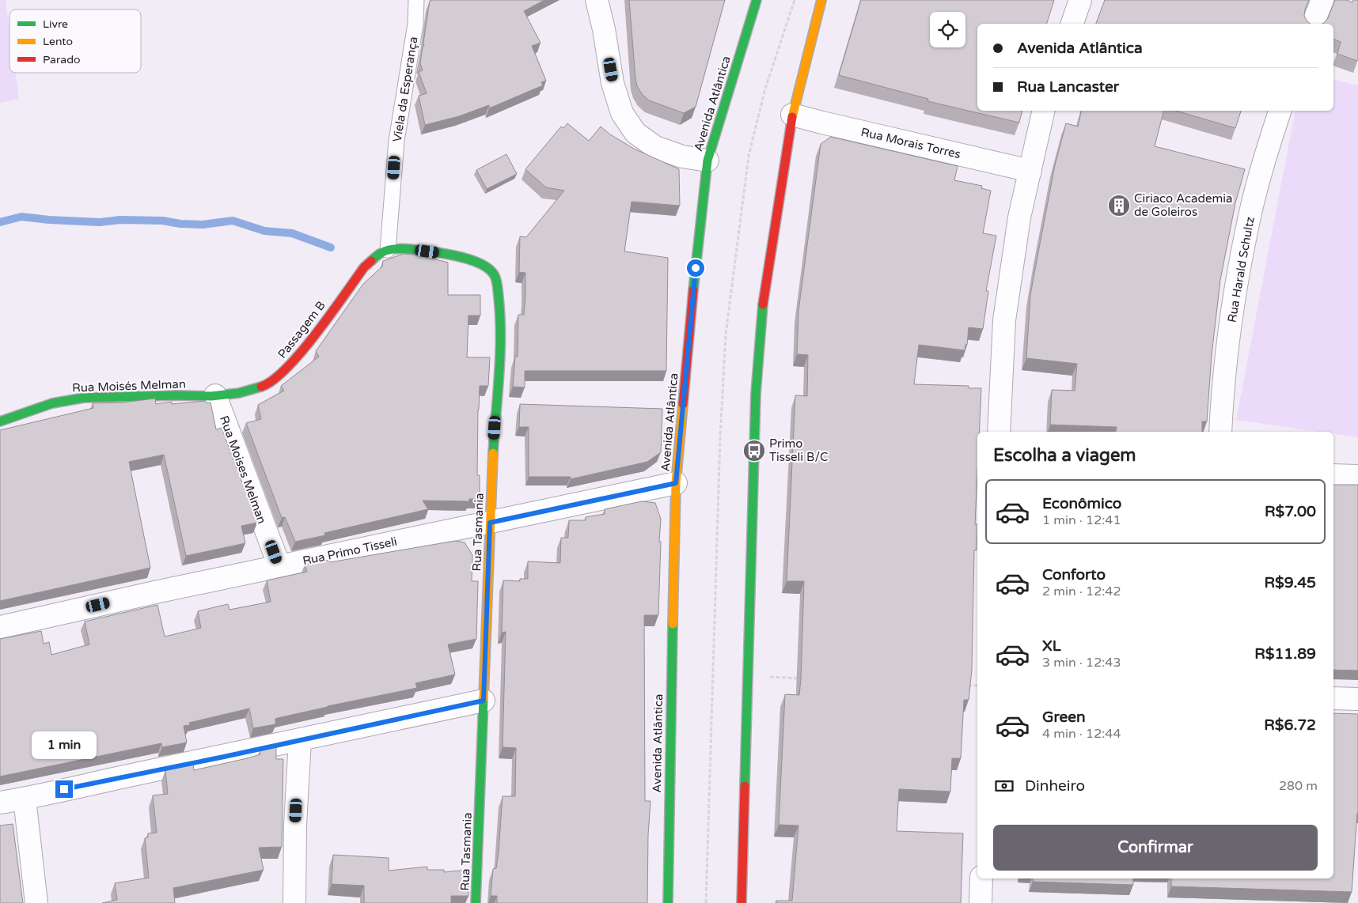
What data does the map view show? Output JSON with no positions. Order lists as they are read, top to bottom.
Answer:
{
  "streets": {
    "main road": [
      "Avenida Atlântica",
      "Passagem B",
      "Rua Moisés Melman",
      "Rua Tasmania"
    ],
    "street": [
      "Rua Morais Torres",
      "Rua Harald Schultz",
      "Rua Moises Melman",
      "Rua Primo Tisseli"
    ],
    "lane": ["Viela da Esperança"]
  },
  "crossings": [
    ["Viela da Esperança", "Passagem B"],
    ["Viela da Esperança", "Rua Tasmania"],
    ["Avenida Atlântica", "Rua Primo Tisseli"],
    ["Passagem B", "Rua Moisés Melman"],
    ["Passagem B", "Rua Moises Melman"],
    ["Passagem B", "Rua Tasmania"],
    ["Rua Moisés Melman", "Rua Moises Melman"],
    ["Rua Moises Melman", "Rua Primo Tisseli"],
    ["Rua Tasmania", "Rua Primo Tisseli"]
  ],
  "places": {
    "building": ["Ciriaco Academia de Goleiros"],
    "bus stop": ["Primo Tisseli B/C"]
  },
  "legend": ["Livre", "Lento", "Parado"],
  "page": {
    "banner": ["Avenida Atlântica", "Rua Lancaster"],
    "heading": "Escolha a viagem",
    "list": [
      {
        "name": "Econômico",
        "note": "1 min · 12:41",
        "value": "R$7.00"
      },
      {
        "name": "Conforto",
        "note": "2 min · 12:42",
        "value": "R$9.45"
      },
      {
        "name": "XL",
        "note": "3 min · 12:43",
        "value": "R$11.89"
      },
      {
        "name": "Green",
        "note": "4 min · 12:44",
        "value": "R$6.72"
      }
    ],
    "bubble": "1 min",
    "pay": ["Dinheiro", "280 m"],
    "buttons": "Confirmar"
  }
}
